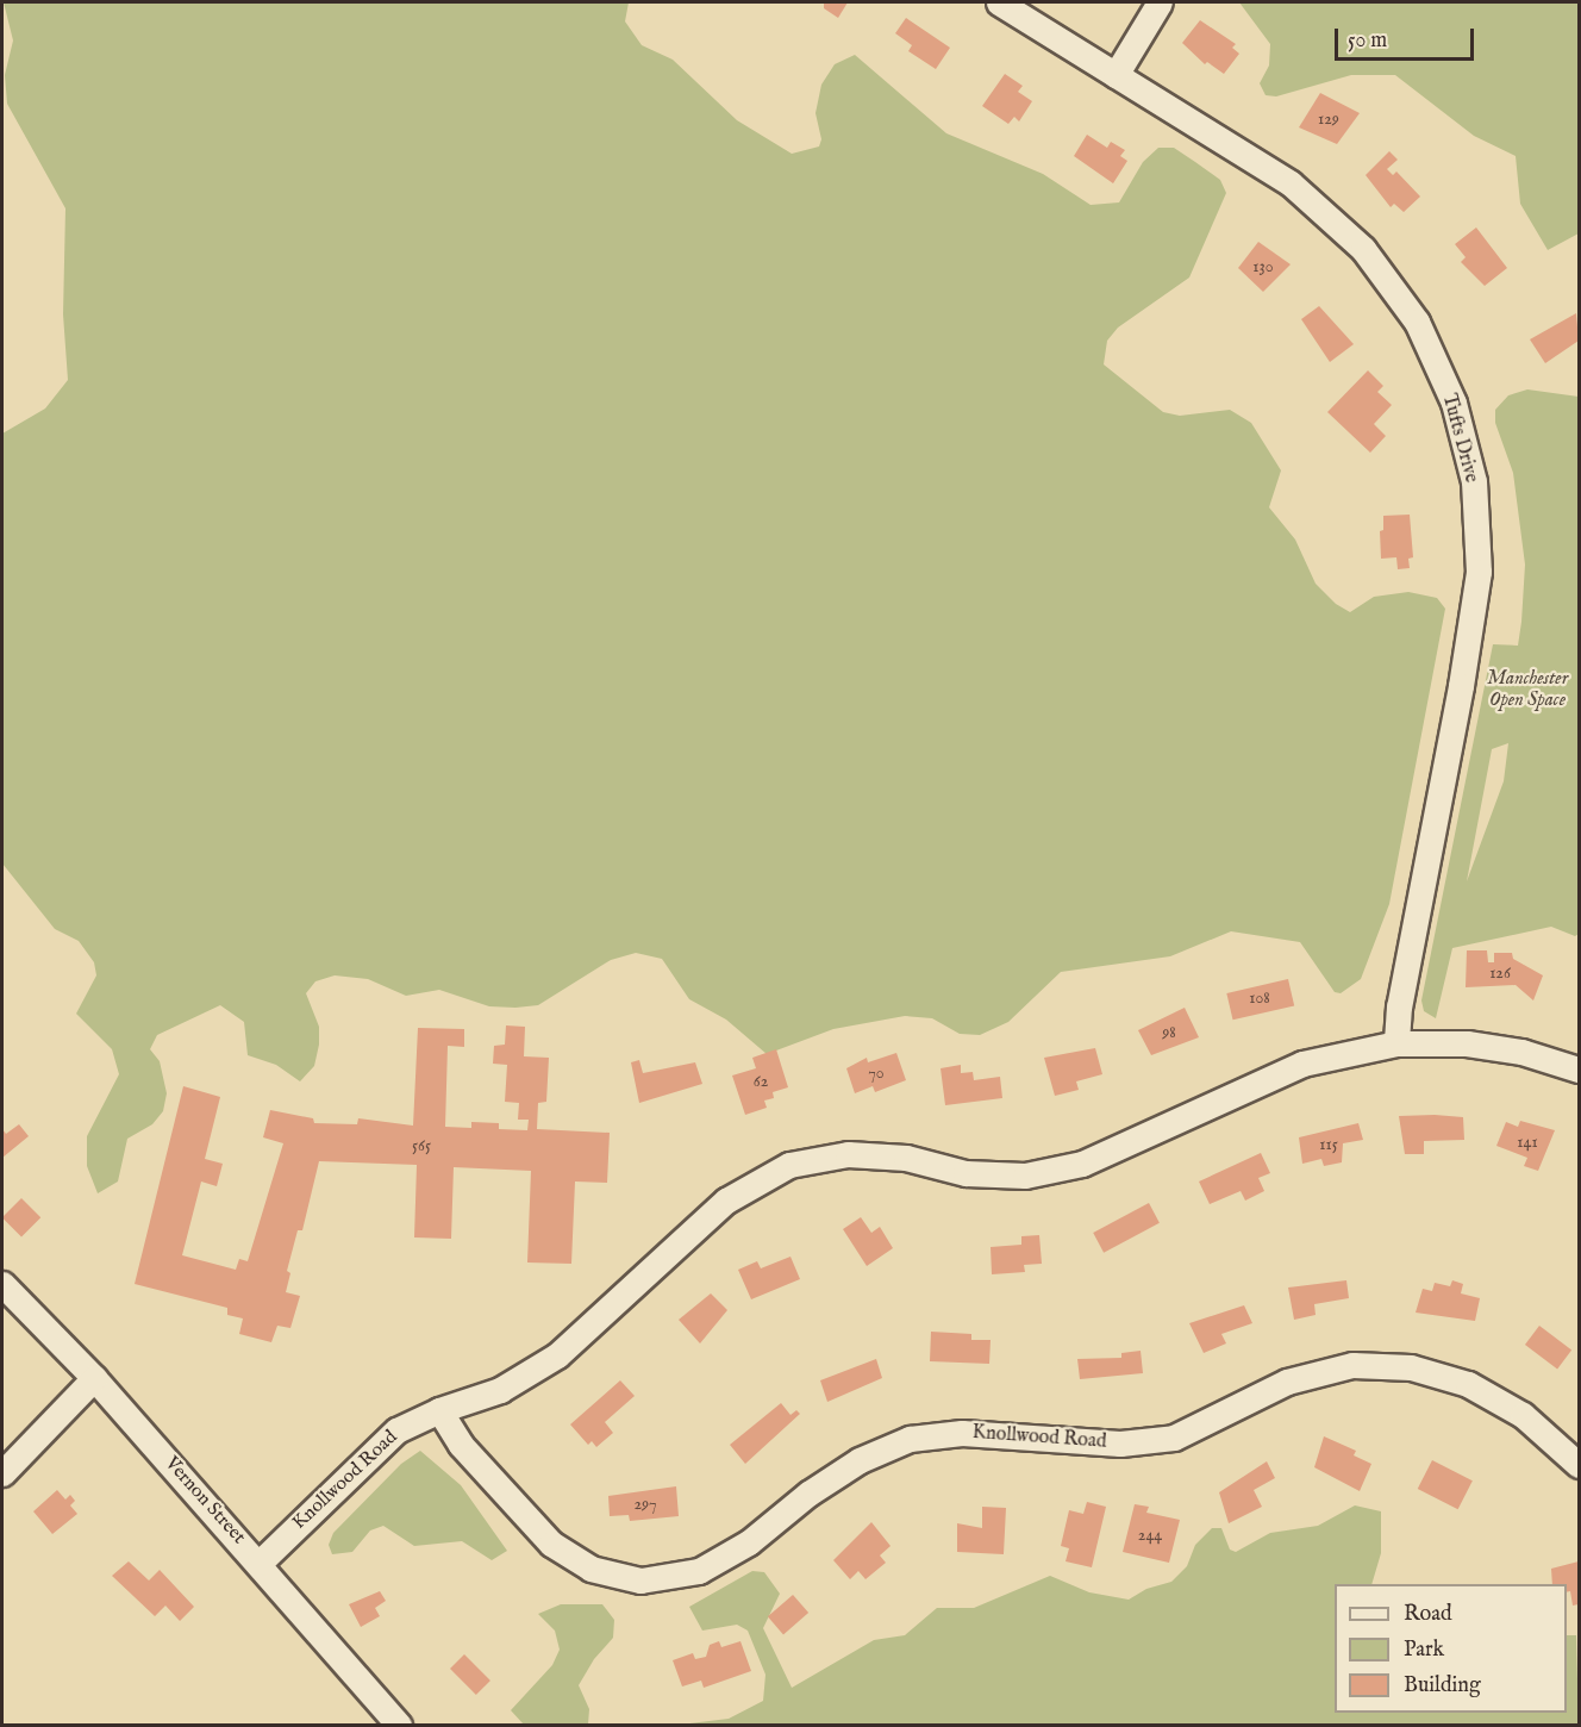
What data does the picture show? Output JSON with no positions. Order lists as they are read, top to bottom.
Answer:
{
  "streets": {
    "street": ["Tufts Drive", "Knollwood Road", "Vernon Street"]
  },
  "crossings": [
    ["Tufts Drive", "Knollwood Road"],
    ["Knollwood Road", "Vernon Street"]
  ],
  "parks": ["Manchester Open Space"],
  "house_numbers": [
    "129",
    "130",
    "126",
    "108",
    "98",
    "70",
    "62",
    "141",
    "115",
    "565",
    "297",
    "244"
  ],
  "legend": ["Road", "Park", "Building"],
  "scale_bar": "50 m"
}
